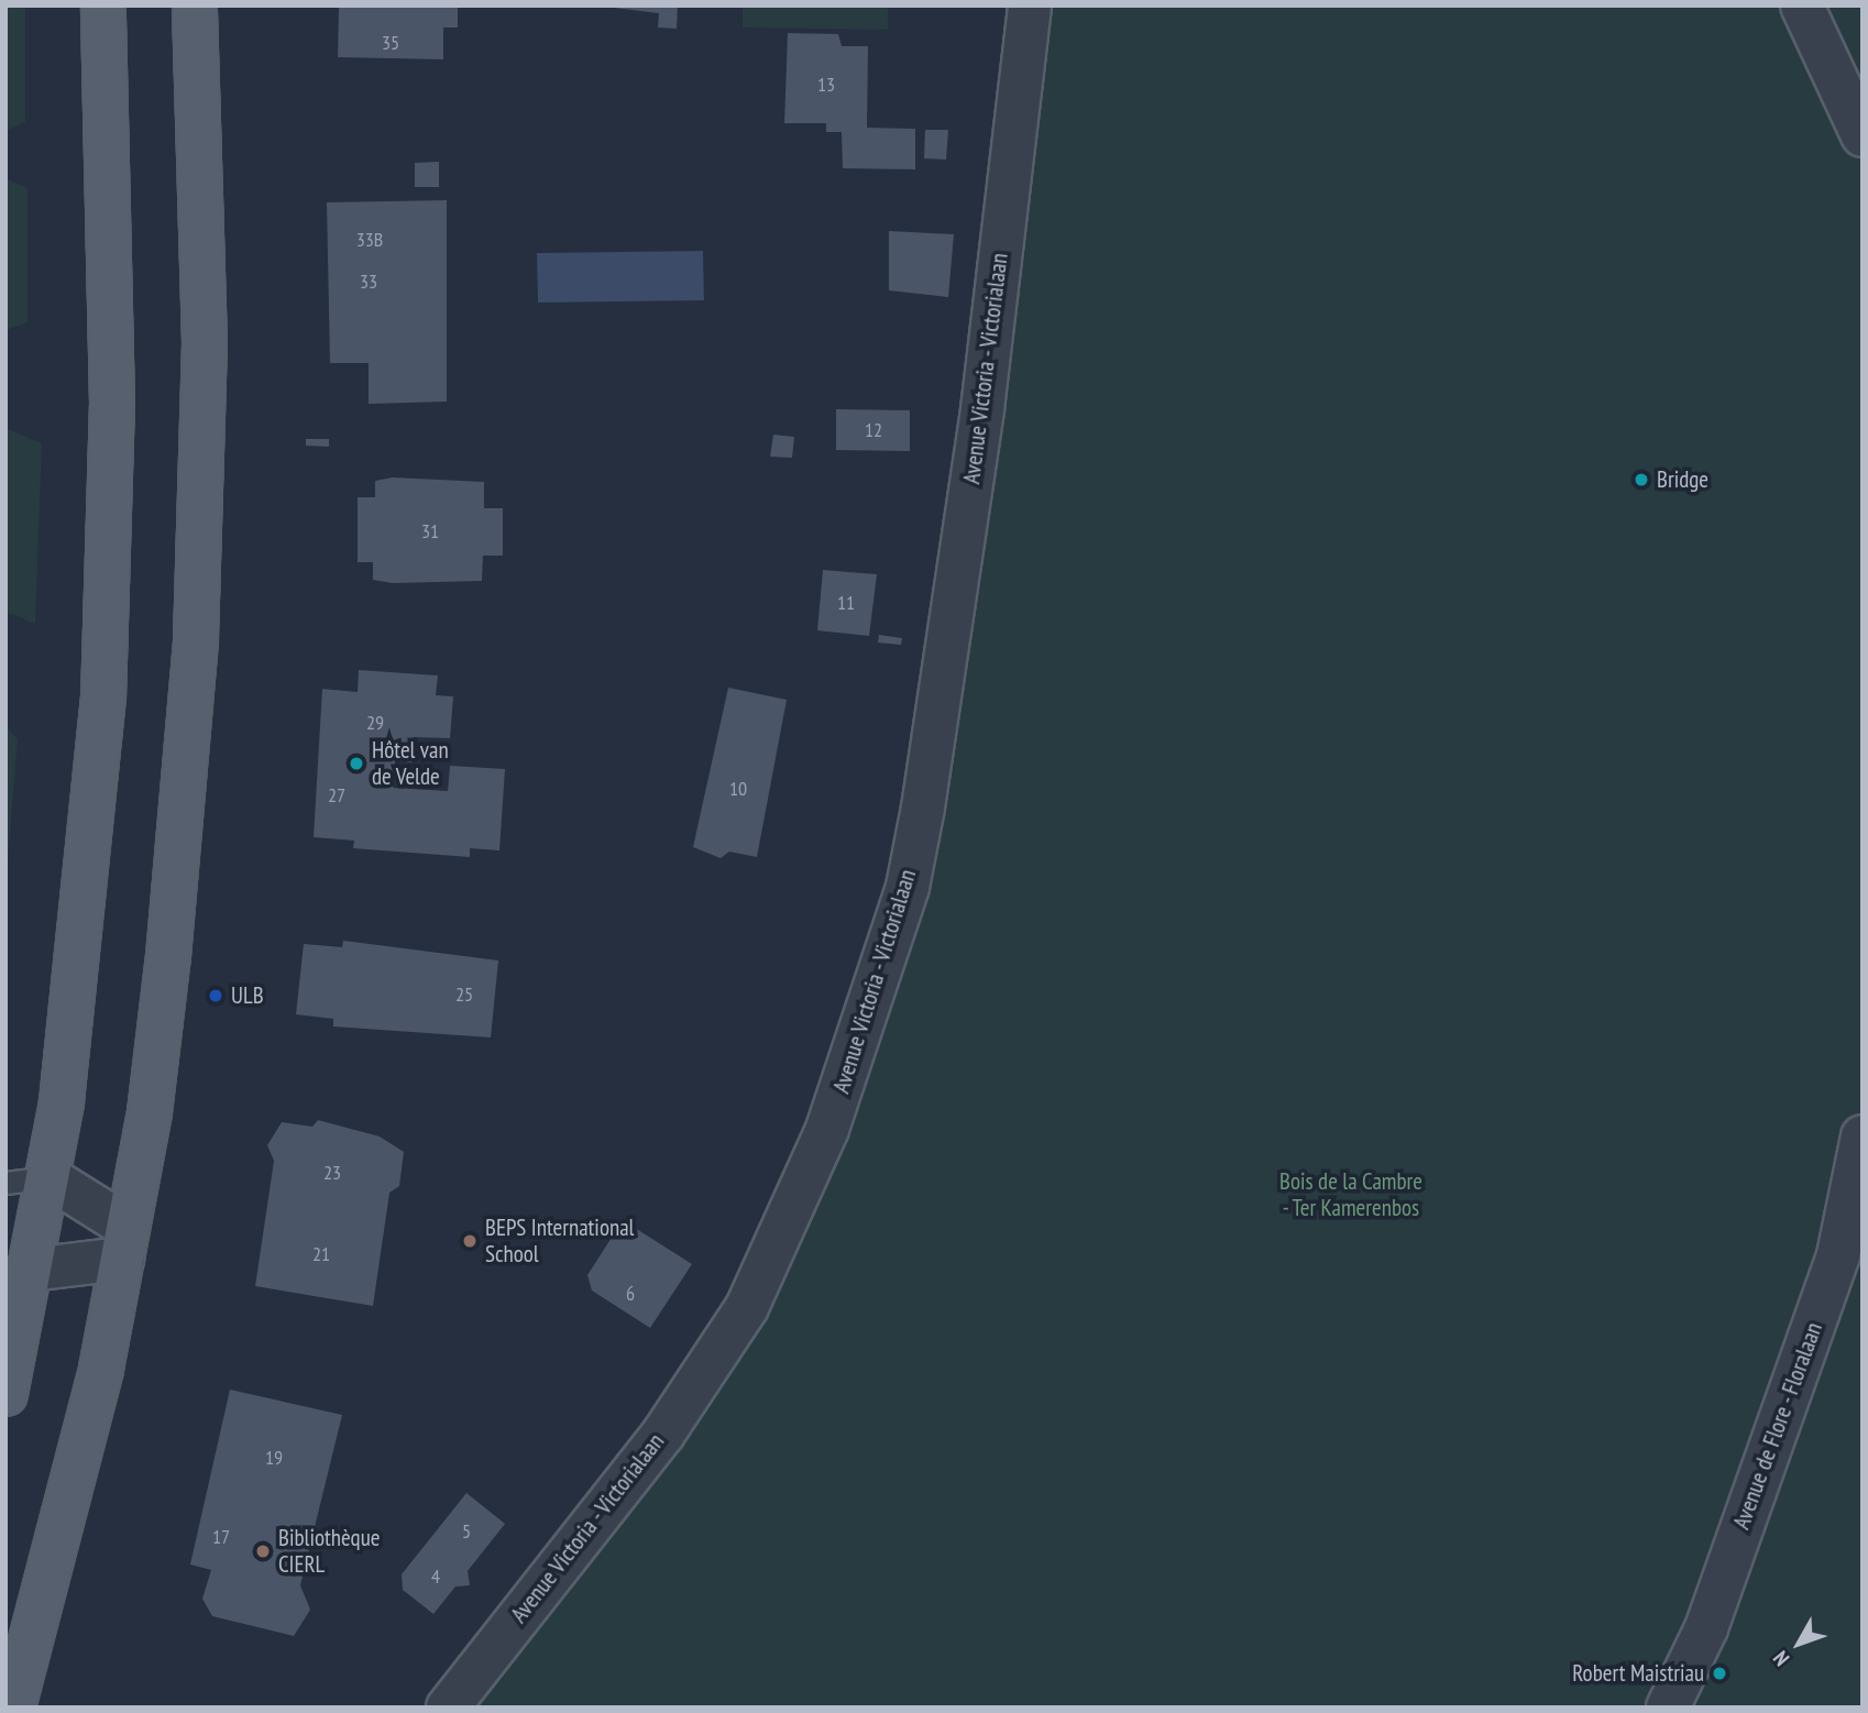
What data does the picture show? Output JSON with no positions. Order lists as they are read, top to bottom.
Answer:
{
  "streets": {
    "street": ["Avenue Victoria - Victorialaan", "Avenue de Flore - Floralaan"]
  },
  "parks": ["Bois de la Cambre - Ter Kamerenbos"],
  "places": [
    "Bridge",
    "Hôtel van de Velde",
    "ULB",
    "BEPS International School",
    "Bibliothèque CIERL",
    "Robert Maistriau"
  ],
  "house_numbers": [
    "35",
    "13",
    "33B",
    "33",
    "12",
    "31",
    "11",
    "29",
    "10",
    "27",
    "25",
    "23",
    "21",
    "6",
    "19",
    "5",
    "17",
    "4"
  ],
  "north": "bottom left"
}
